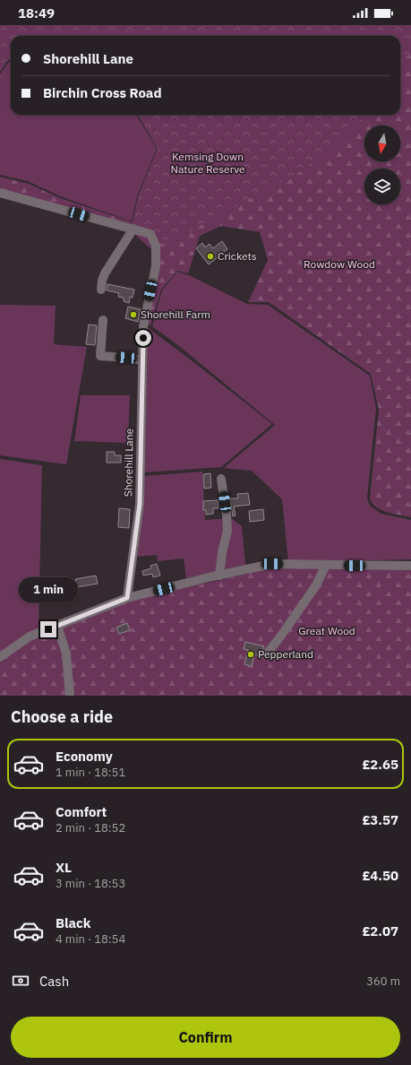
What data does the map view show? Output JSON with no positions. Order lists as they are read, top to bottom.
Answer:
{
  "streets": {
    "street": ["Shorehill Lane"]
  },
  "parks": ["Kemsing Down Nature Reserve", "Rowdow Wood", "Great Wood"],
  "places": ["Crickets", "Shorehill Farm", "Pepperland"],
  "north": "bottom",
  "page": {
    "status": "18:49",
    "banner": ["Shorehill Lane", "Birchin Cross Road"],
    "bubble": "1 min",
    "heading": "Choose a ride",
    "list": [
      {
        "name": "Economy",
        "note": "1 min · 18:51",
        "value": "£2.65"
      },
      {
        "name": "Comfort",
        "note": "2 min · 18:52",
        "value": "£3.57"
      },
      {
        "name": "XL",
        "note": "3 min · 18:53",
        "value": "£4.50"
      },
      {
        "name": "Black",
        "note": "4 min · 18:54",
        "value": "£2.07"
      }
    ],
    "pay": ["Cash", "360 m"],
    "buttons": "Confirm"
  }
}
